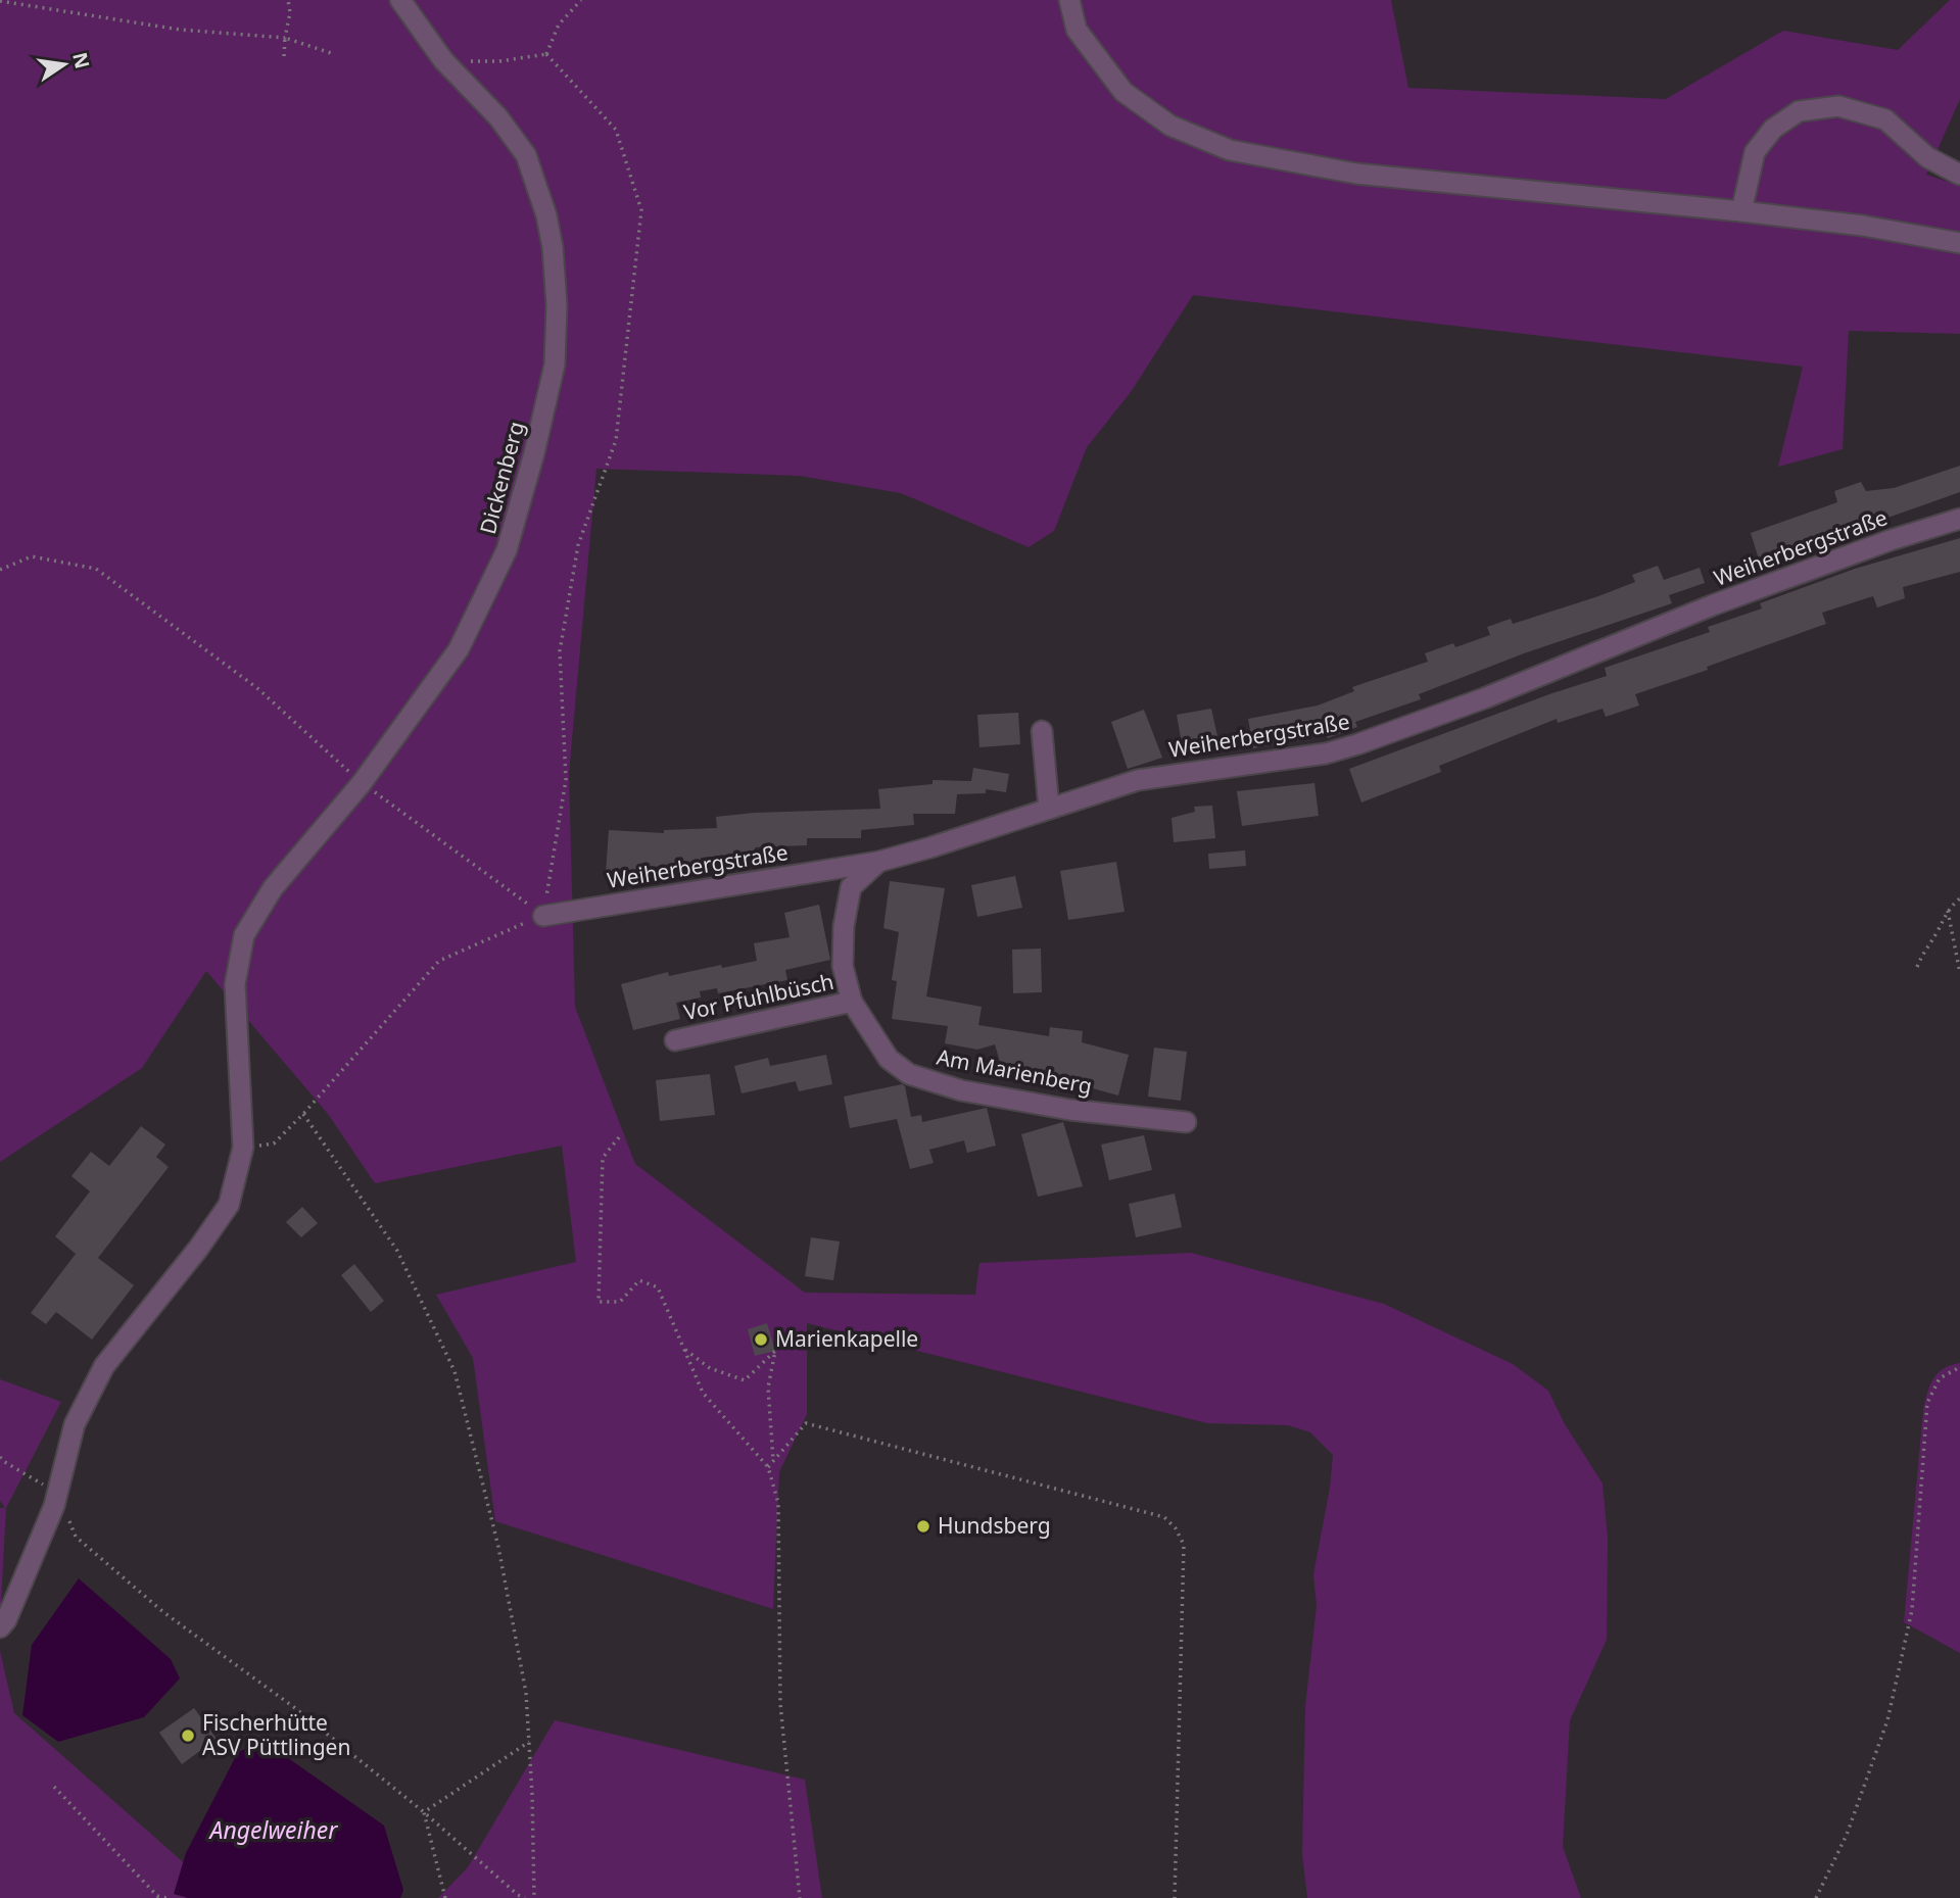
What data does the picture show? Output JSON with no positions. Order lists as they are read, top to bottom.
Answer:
{
  "streets": {
    "street": [
      "Dickenberg",
      "Weiherbergstraße",
      "Vor Pfuhlbüsch",
      "Am Marienberg"
    ]
  },
  "crossings": [
    ["Weiherbergstraße", "Am Marienberg"],
    ["Vor Pfuhlbüsch", "Am Marienberg"]
  ],
  "water": ["Angelweiher"],
  "places": ["Marienkapelle", "Hundsberg", "Fischerhütte ASV Püttlingen"],
  "north": "right"
}
